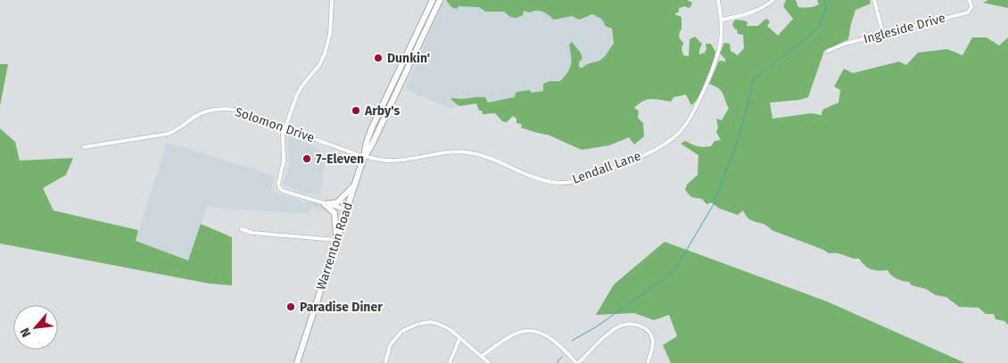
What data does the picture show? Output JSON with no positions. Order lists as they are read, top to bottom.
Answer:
{
  "streets": {
    "main road": ["Warrenton Road"],
    "street": ["Ingleside Drive", "Solomon Drive", "Lendall Lane"]
  },
  "crossings": [
    ["Solomon Drive", "Lendall Lane"],
    ["Solomon Drive", "Warrenton Road"],
    ["Lendall Lane", "Warrenton Road"]
  ],
  "places": [
    "Dunkin'",
    "Arby's",
    "7-Eleven",
    "Paradise Diner"
  ],
  "north": "bottom left"
}
